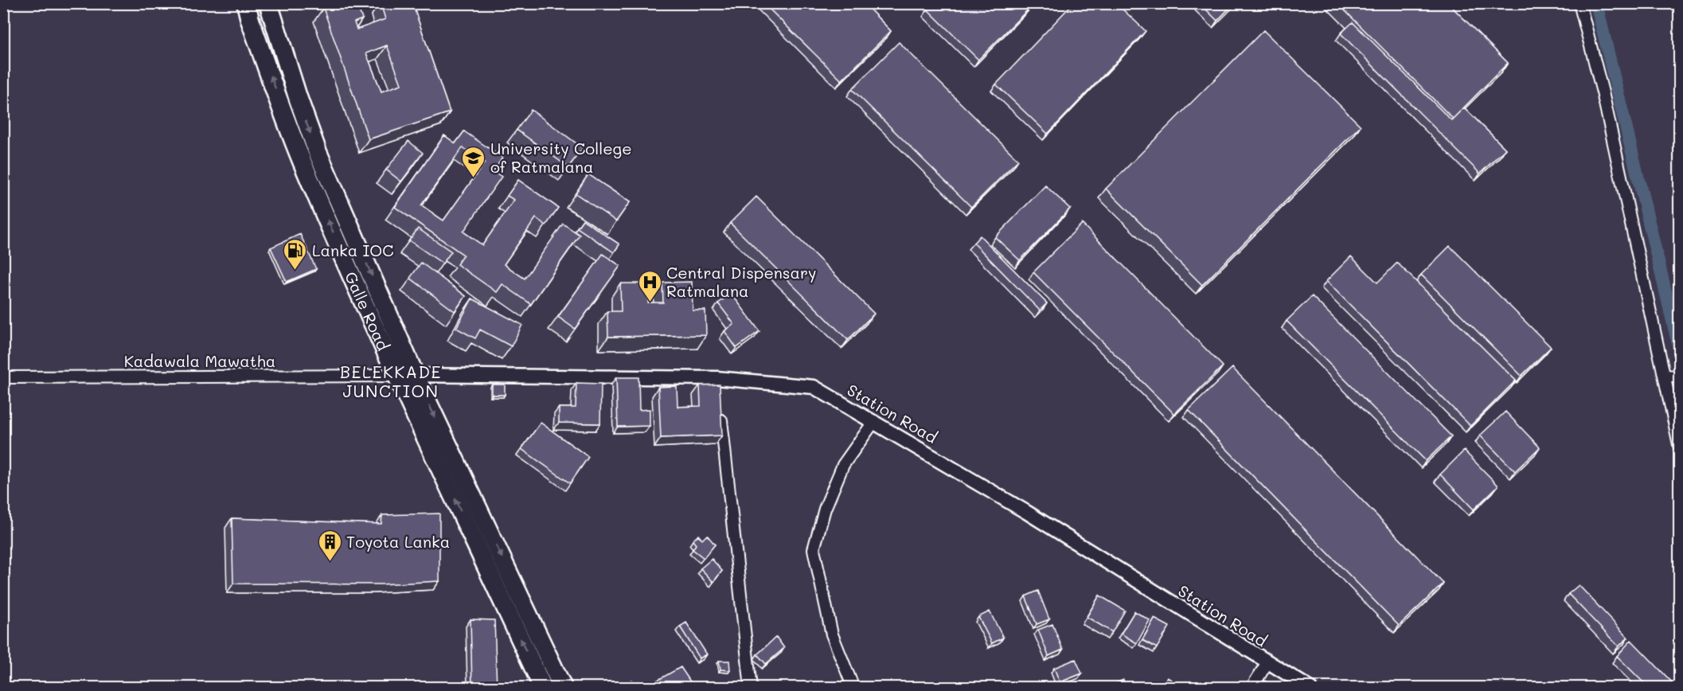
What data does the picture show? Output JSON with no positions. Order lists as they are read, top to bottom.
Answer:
{
  "streets": {
    "highway": ["Galle Road"],
    "street": ["Kadawala Mawatha", "Station Road"]
  },
  "crossings": [
    ["Galle Road", "Kadawala Mawatha"],
    ["Galle Road", "Station Road"],
    ["Kadawala Mawatha", "Station Road"]
  ],
  "districts": ["BELEKKADE JUNCTION"],
  "places": {
    "school or university": ["University College of Ratmalana"],
    "fuel station": ["Lanka IOC"],
    "hospital": ["Central Dispensary Ratmalana"],
    "building": ["Toyota Lanka"]
  }
}
